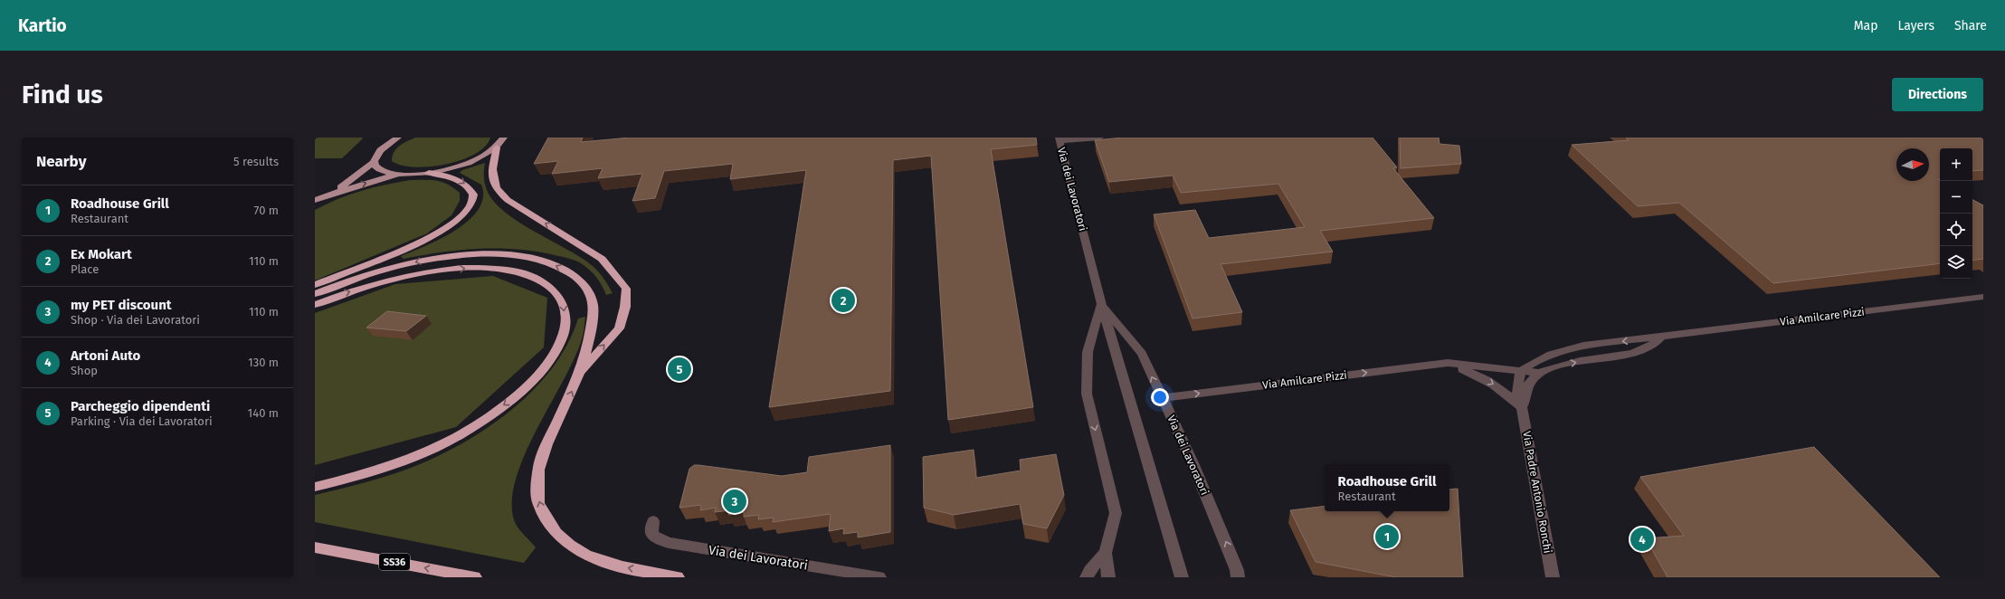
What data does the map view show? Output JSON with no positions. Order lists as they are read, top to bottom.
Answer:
{
  "streets": {
    "highway": ["SS36"],
    "street": ["Via dei Lavoratori", "Via Amilcare Pizzi", "Via Padre Antonio Ronchi"]
  },
  "crossings": [
    ["Via dei Lavoratori", "Via Amilcare Pizzi"],
    ["Via Amilcare Pizzi", "Via Padre Antonio Ronchi"]
  ],
  "north": "right",
  "page": {
    "header": "Kartio",
    "nav": ["Map", "Layers", "Share"],
    "buttons": "Directions",
    "title": "Find us",
    "heading": ["Nearby", "5 results"],
    "map_buttons": ["+", "−"],
    "list": [
      {
        "mark": "1",
        "name": "Roadhouse Grill",
        "note": "Restaurant",
        "value": "70 m"
      },
      {
        "mark": "2",
        "name": "Ex Mokart",
        "note": "Place",
        "value": "110 m"
      },
      {
        "mark": "3",
        "name": "my PET discount",
        "note": "Shop · Via dei Lavoratori",
        "value": "110 m"
      },
      {
        "mark": "4",
        "name": "Artoni Auto",
        "note": "Shop",
        "value": "130 m"
      },
      {
        "mark": "5",
        "name": "Parcheggio dipendenti",
        "note": "Parking · Via dei Lavoratori",
        "value": "140 m"
      }
    ],
    "pins": [
      "2",
      "5",
      "3",
      "1",
      "4"
    ],
    "popup": ["Roadhouse Grill", "Restaurant"]
  }
}
